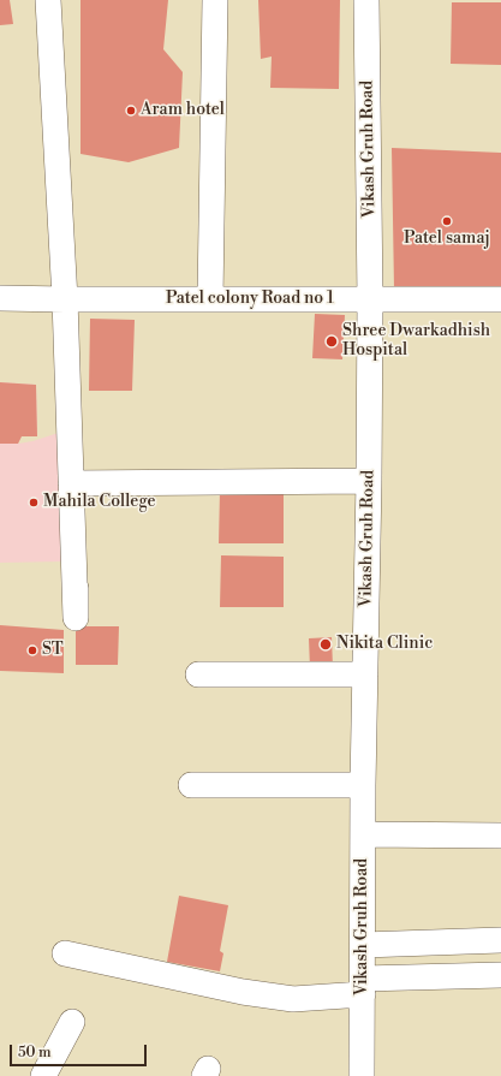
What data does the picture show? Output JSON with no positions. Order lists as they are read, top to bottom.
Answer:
{
  "streets": {
    "street": ["Vikash Gruh Road", "Patel colony Road no 1"]
  },
  "crossings": [
    ["Vikash Gruh Road", "Patel colony Road no 1"]
  ],
  "places": [
    "Aram hotel",
    "Patel samaj",
    "Shree Dwarkadhish Hospital",
    "Mahila College",
    "Nikita Clinic",
    "ST"
  ],
  "scale_bar": "50 m"
}
